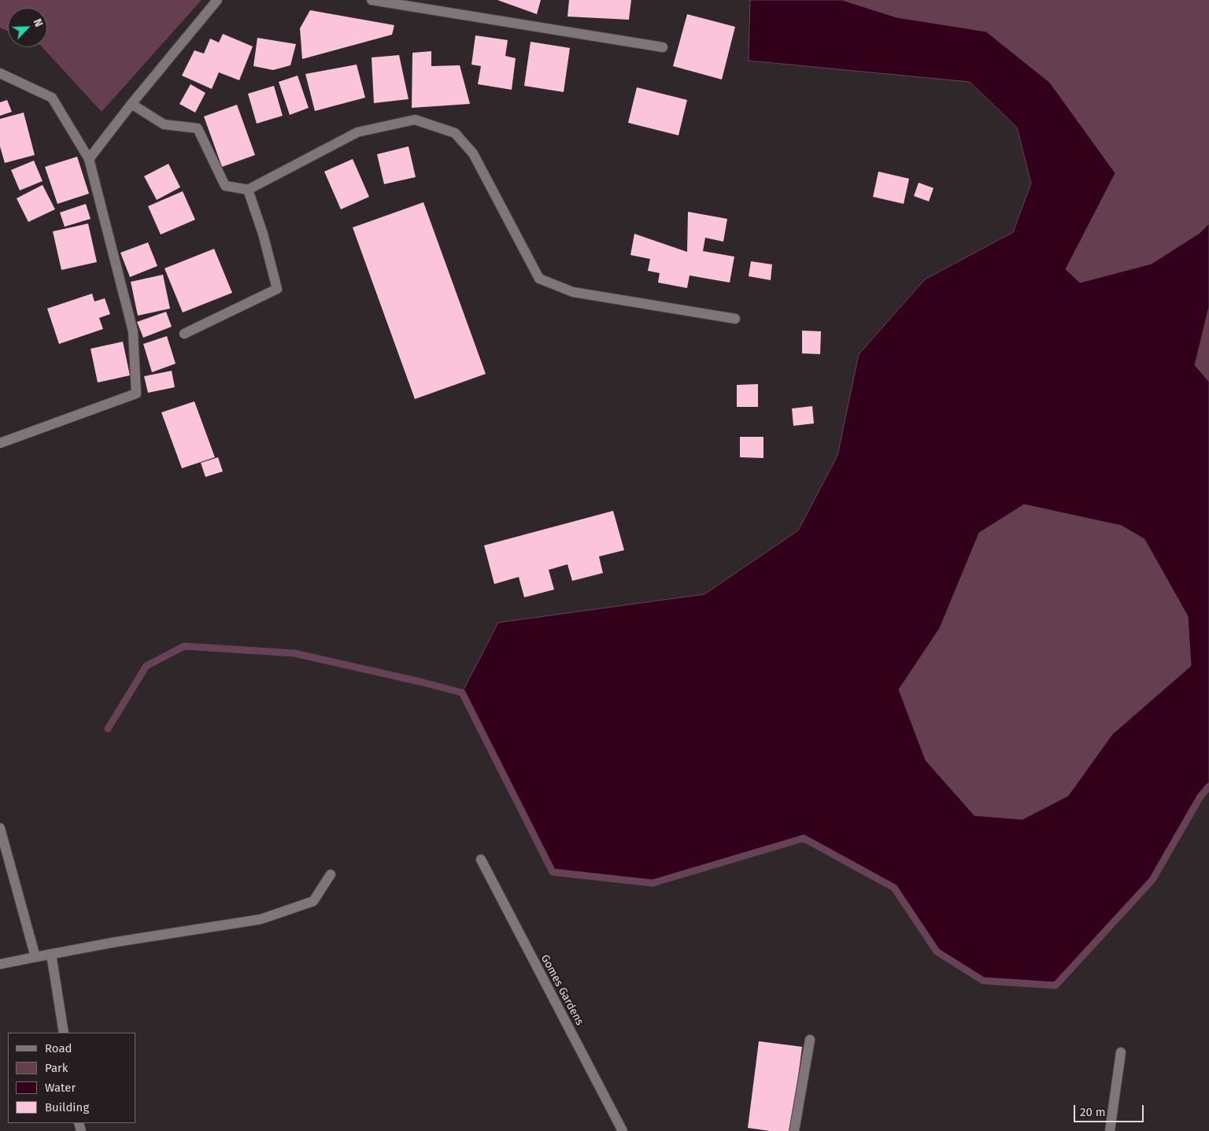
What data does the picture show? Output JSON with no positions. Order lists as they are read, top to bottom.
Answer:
{
  "streets": {
    "street": ["Gomes Gardens"]
  },
  "legend": [
    "Road",
    "Park",
    "Water",
    "Building"
  ],
  "scale_bar": "20 m",
  "north": "top right"
}
